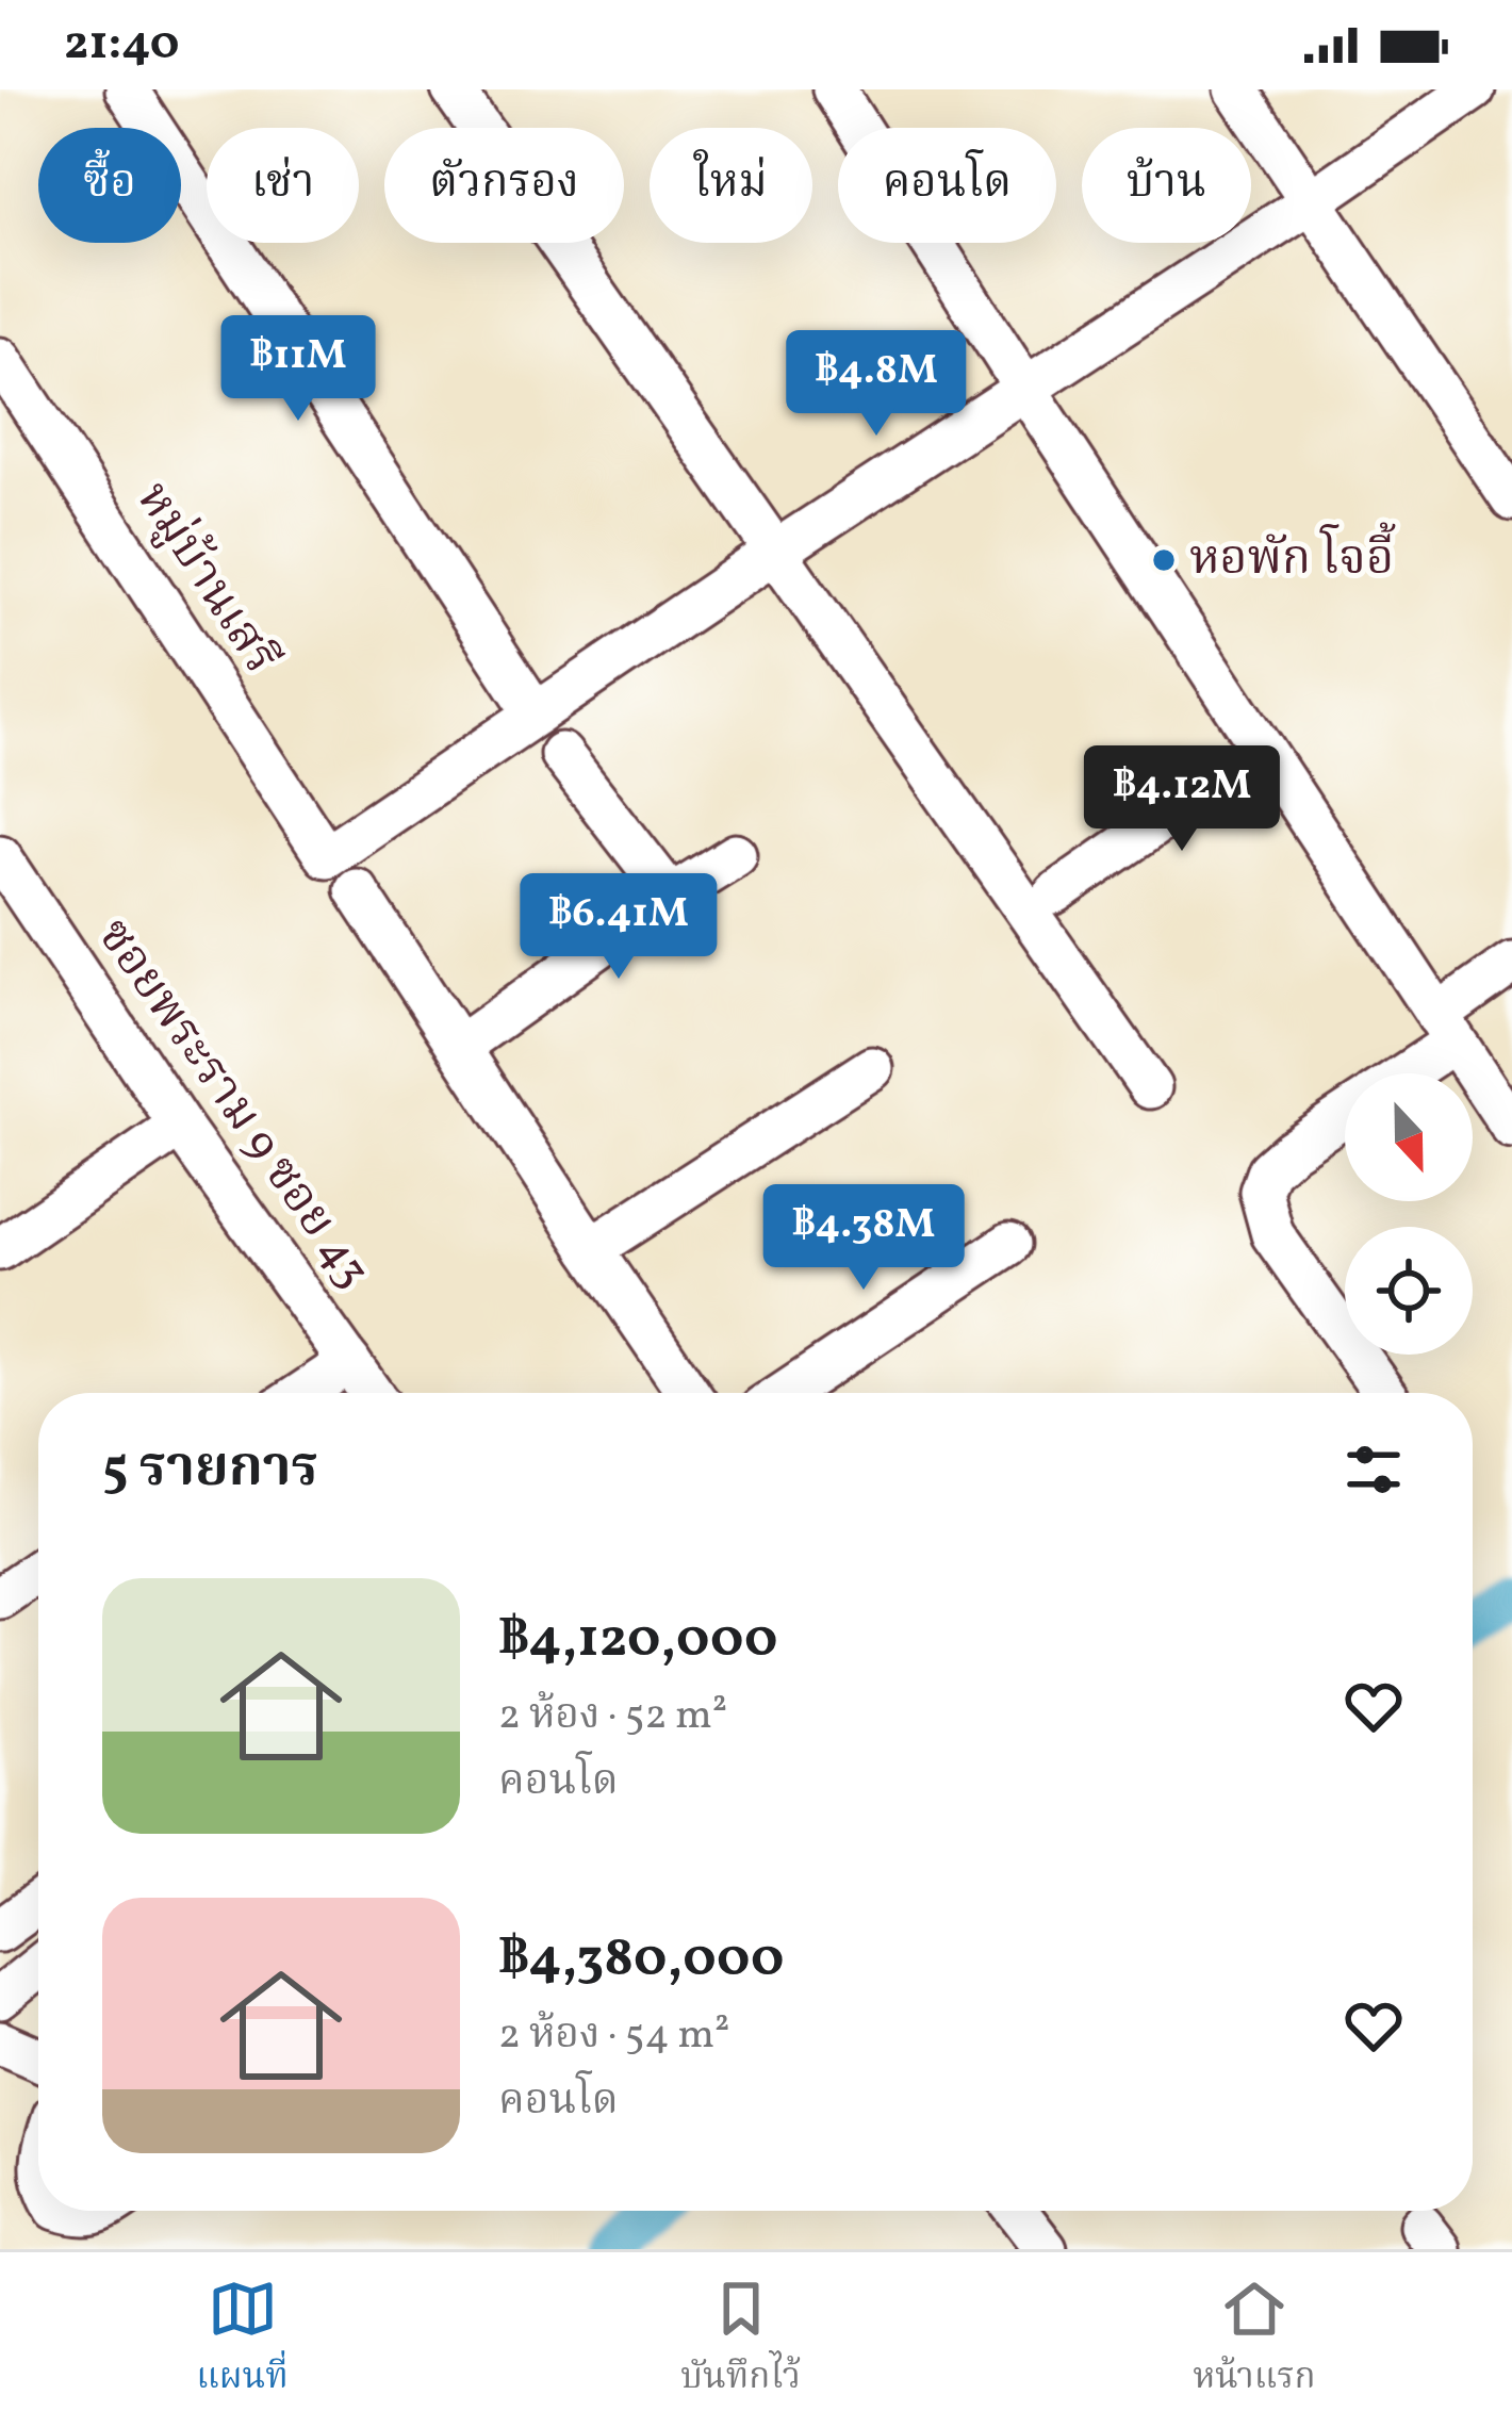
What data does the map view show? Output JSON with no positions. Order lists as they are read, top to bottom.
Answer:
{
  "streets": {
    "street": ["หมู่บ้านเสรี", "ซอยพระราม 9 ซอย 43"]
  },
  "places": ["หอพัก โจอี้"],
  "north": "bottom",
  "page": {
    "status": "21:40",
    "chip": [
      "ซื้อ",
      "เช่า",
      "ตัวกรอง",
      "ใหม่",
      "คอนโด",
      "บ้าน"
    ],
    "price": [
      "฿11M",
      "฿4.8M",
      "฿4.12M",
      "฿6.41M",
      "฿4.38M"
    ],
    "heading": "5 รายการ",
    "list": [
      {
        "name": "฿4,120,000",
        "note": "2 ห้อง · 52 m² · คอนโด"
      },
      {
        "name": "฿4,380,000",
        "note": "2 ห้อง · 54 m² · คอนโด"
      }
    ],
    "tabs": ["แผนที่", "บันทึกไว้", "หน้าแรก"]
  }
}
